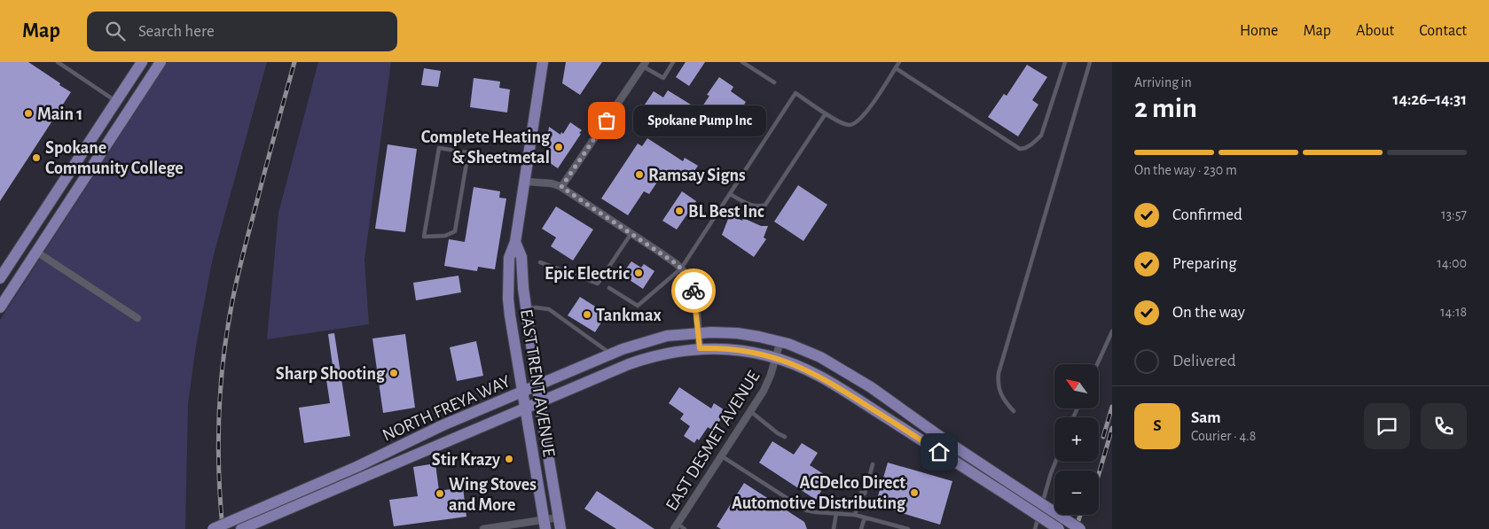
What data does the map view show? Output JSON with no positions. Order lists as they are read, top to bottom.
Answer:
{
  "streets": {
    "main road": ["EAST TRENT AVENUE", "NORTH FREYA WAY"],
    "street": ["EAST DESMET AVENUE"]
  },
  "crossings": [
    ["EAST TRENT AVENUE", "NORTH FREYA WAY"],
    ["NORTH FREYA WAY", "EAST DESMET AVENUE"]
  ],
  "places": [
    "Main 1",
    "Spokane Pump Inc",
    "Complete Heating & Sheetmetal",
    "Spokane Community College",
    "Ramsay Signs",
    "BL Best Inc",
    "Epic Electric",
    "Tankmax",
    "Sharp Shooting",
    "Stir Krazy",
    "ACDelco Direct Automotive Distributing",
    "Wing Stoves and More"
  ],
  "north": "top left",
  "page": {
    "header": "Map",
    "search": "Search here",
    "nav": [
      "Home",
      "Map",
      "About",
      "Contact"
    ],
    "heading": ["2 min", "Arriving in", "14:26–14:31"],
    "panel": ["Sam", "Courier · 4.8"],
    "bubble": "Spokane Pump Inc",
    "bar": "On the way · 230 m",
    "list": [
      ["Confirmed", "13:57"],
      ["Preparing", "14:00"],
      ["On the way", "14:18"],
      "Delivered"
    ],
    "map_buttons": ["+", "−"],
    "round": "S"
  }
}
